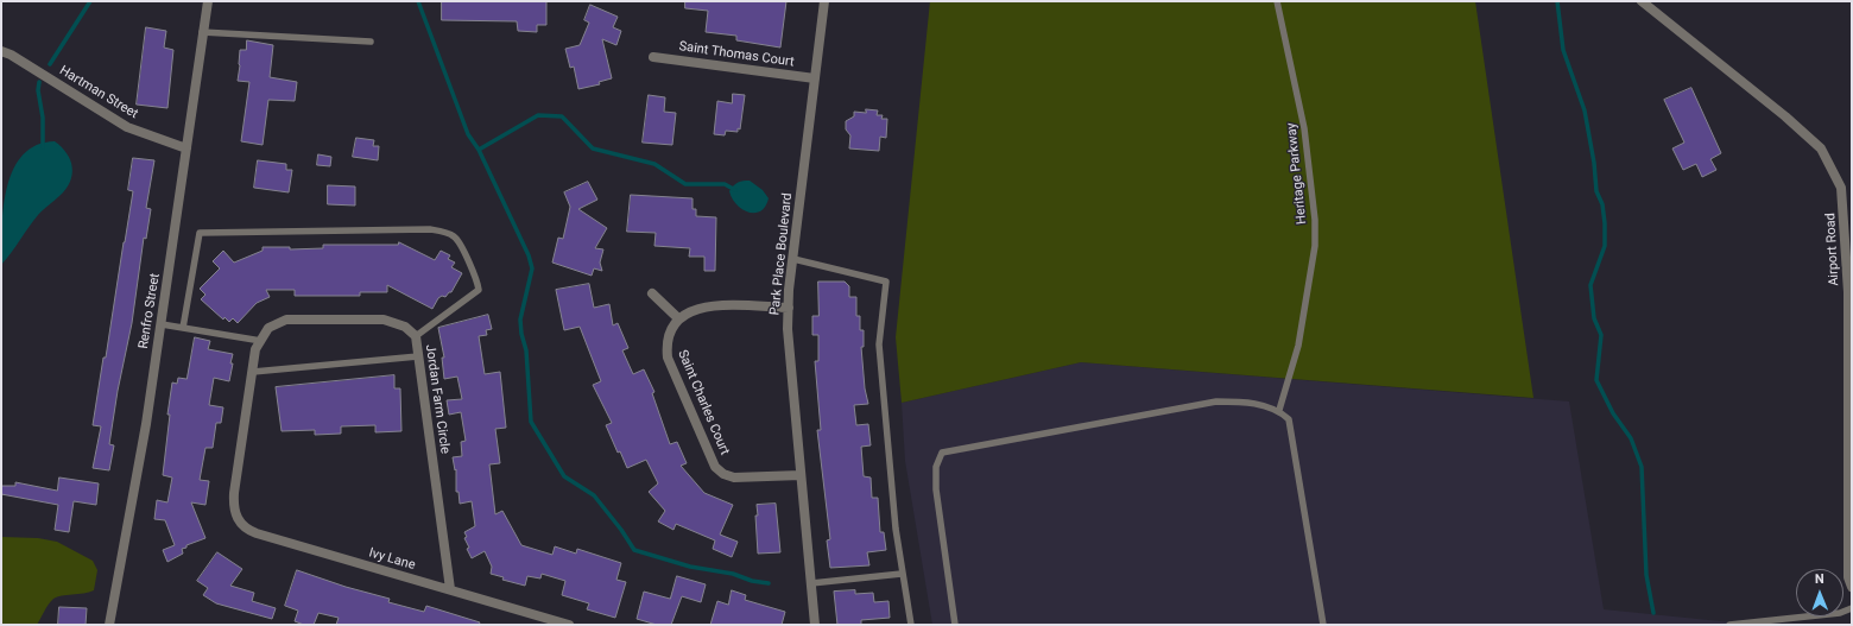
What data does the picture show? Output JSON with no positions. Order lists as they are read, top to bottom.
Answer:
{
  "streets": {
    "street": [
      "Saint Thomas Court",
      "Hartman Street",
      "Airport Road",
      "Park Place Boulevard",
      "Renfro Street",
      "Jordan Farm Circle",
      "Saint Charles Court",
      "Ivy Lane"
    ],
    "lane": ["Heritage Parkway"]
  },
  "crossings": [
    ["Saint Thomas Court", "Park Place Boulevard"],
    ["Hartman Street", "Renfro Street"],
    ["Park Place Boulevard", "Saint Charles Court"],
    ["Jordan Farm Circle", "Ivy Lane"]
  ],
  "north": "top"
}
